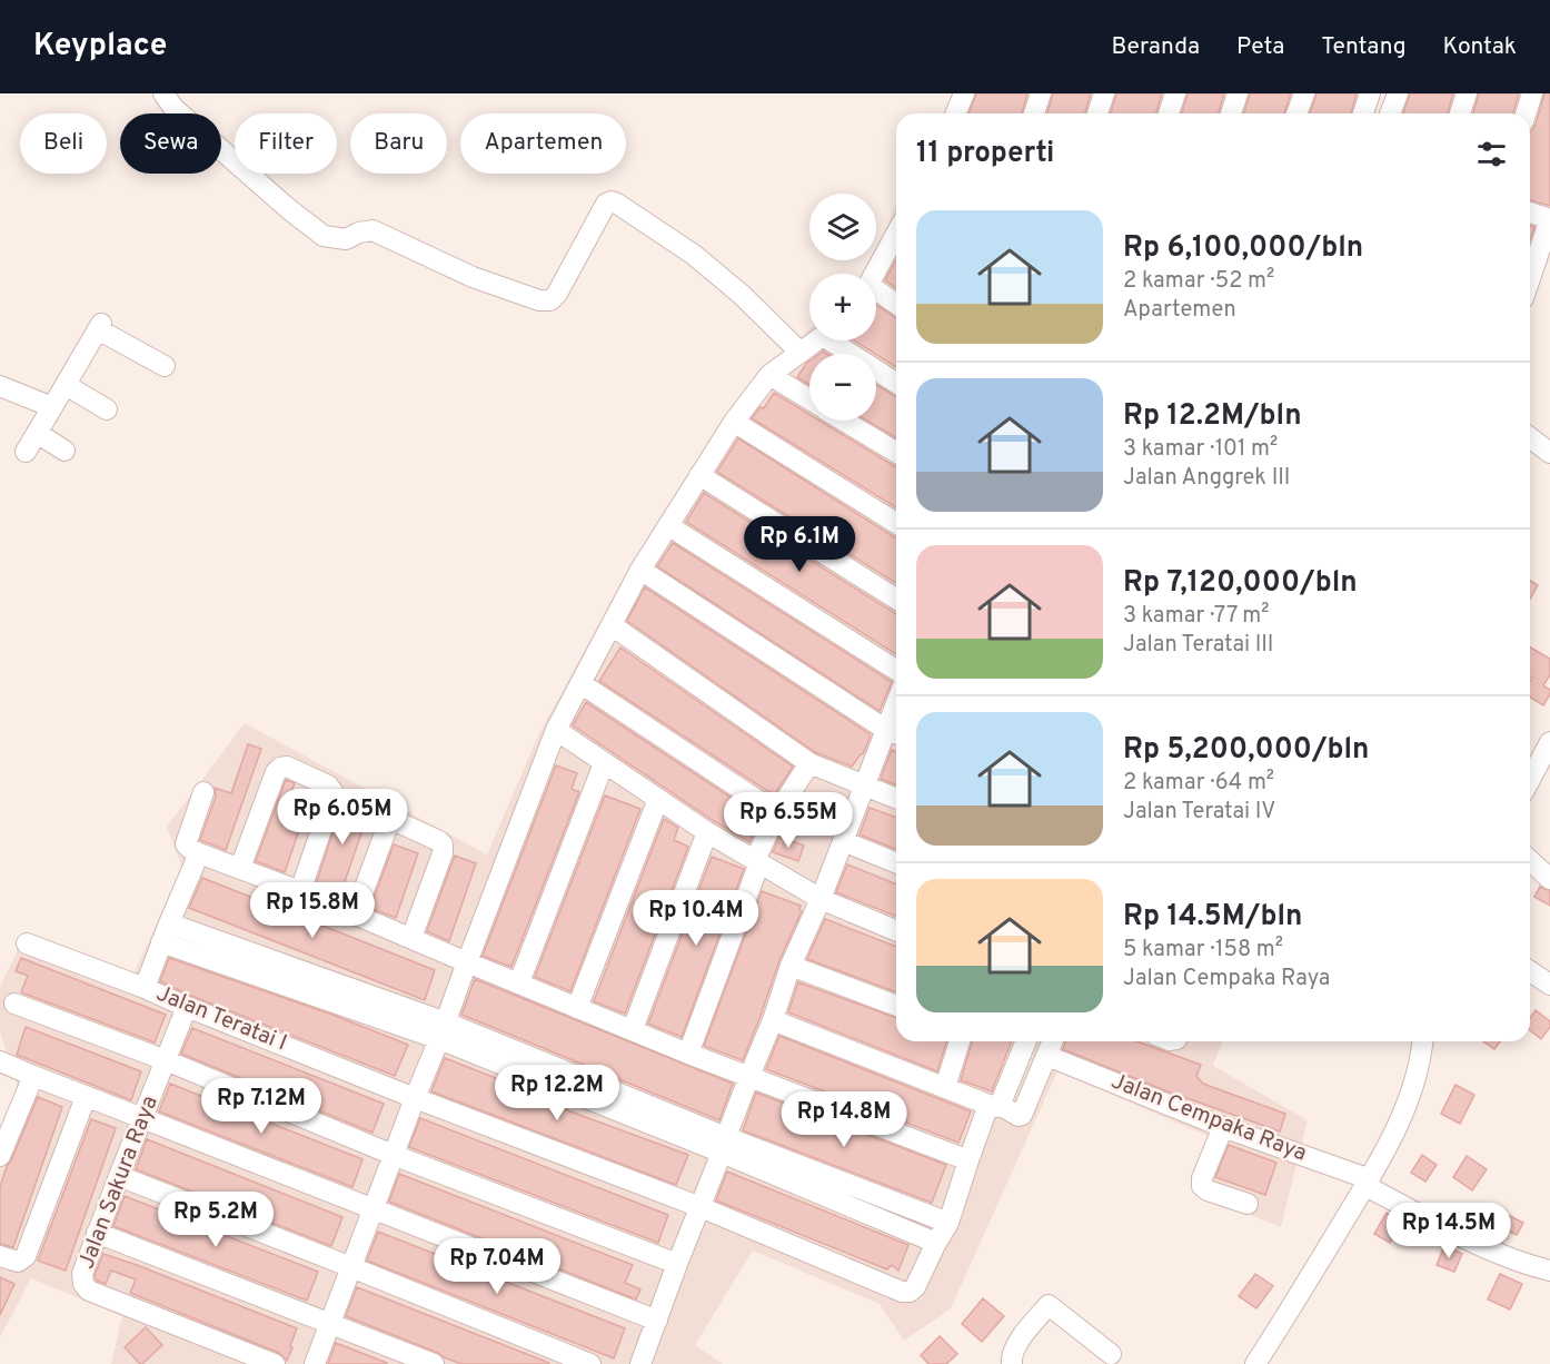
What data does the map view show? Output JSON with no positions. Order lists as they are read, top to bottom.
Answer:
{
  "streets": {
    "street": ["Jalan Teratai I", "Jalan Cempaka Raya", "Jalan Sakura Raya"]
  },
  "crossings": [
    ["Jalan Teratai I", "Jalan Sakura Raya"]
  ],
  "page": {
    "header": "Keyplace",
    "nav": [
      "Beranda",
      "Peta",
      "Tentang",
      "Kontak"
    ],
    "chip": [
      "Beli",
      "Sewa",
      "Filter",
      "Baru",
      "Apartemen"
    ],
    "heading": "11 properti",
    "map_buttons": ["+", "−"],
    "list": [
      {
        "name": "Rp 6,100,000/bln",
        "note": "2 kamar · 52 m² · Apartemen"
      },
      {
        "name": "Rp 12.2M/bln",
        "note": "3 kamar · 101 m² · Jalan Anggrek III"
      },
      {
        "name": "Rp 7,120,000/bln",
        "note": "3 kamar · 77 m² · Jalan Teratai III"
      },
      {
        "name": "Rp 5,200,000/bln",
        "note": "2 kamar · 64 m² · Jalan Teratai IV"
      },
      {
        "name": "Rp 14.5M/bln",
        "note": "5 kamar · 158 m² · Jalan Cempaka Raya"
      }
    ],
    "price": [
      "Rp 6.1M",
      "Rp 6.05M",
      "Rp 6.55M",
      "Rp 15.8M",
      "Rp 10.4M",
      "Rp 12.2M",
      "Rp 7.12M",
      "Rp 14.8M",
      "Rp 5.2M",
      "Rp 14.5M",
      "Rp 7.04M"
    ]
  }
}
